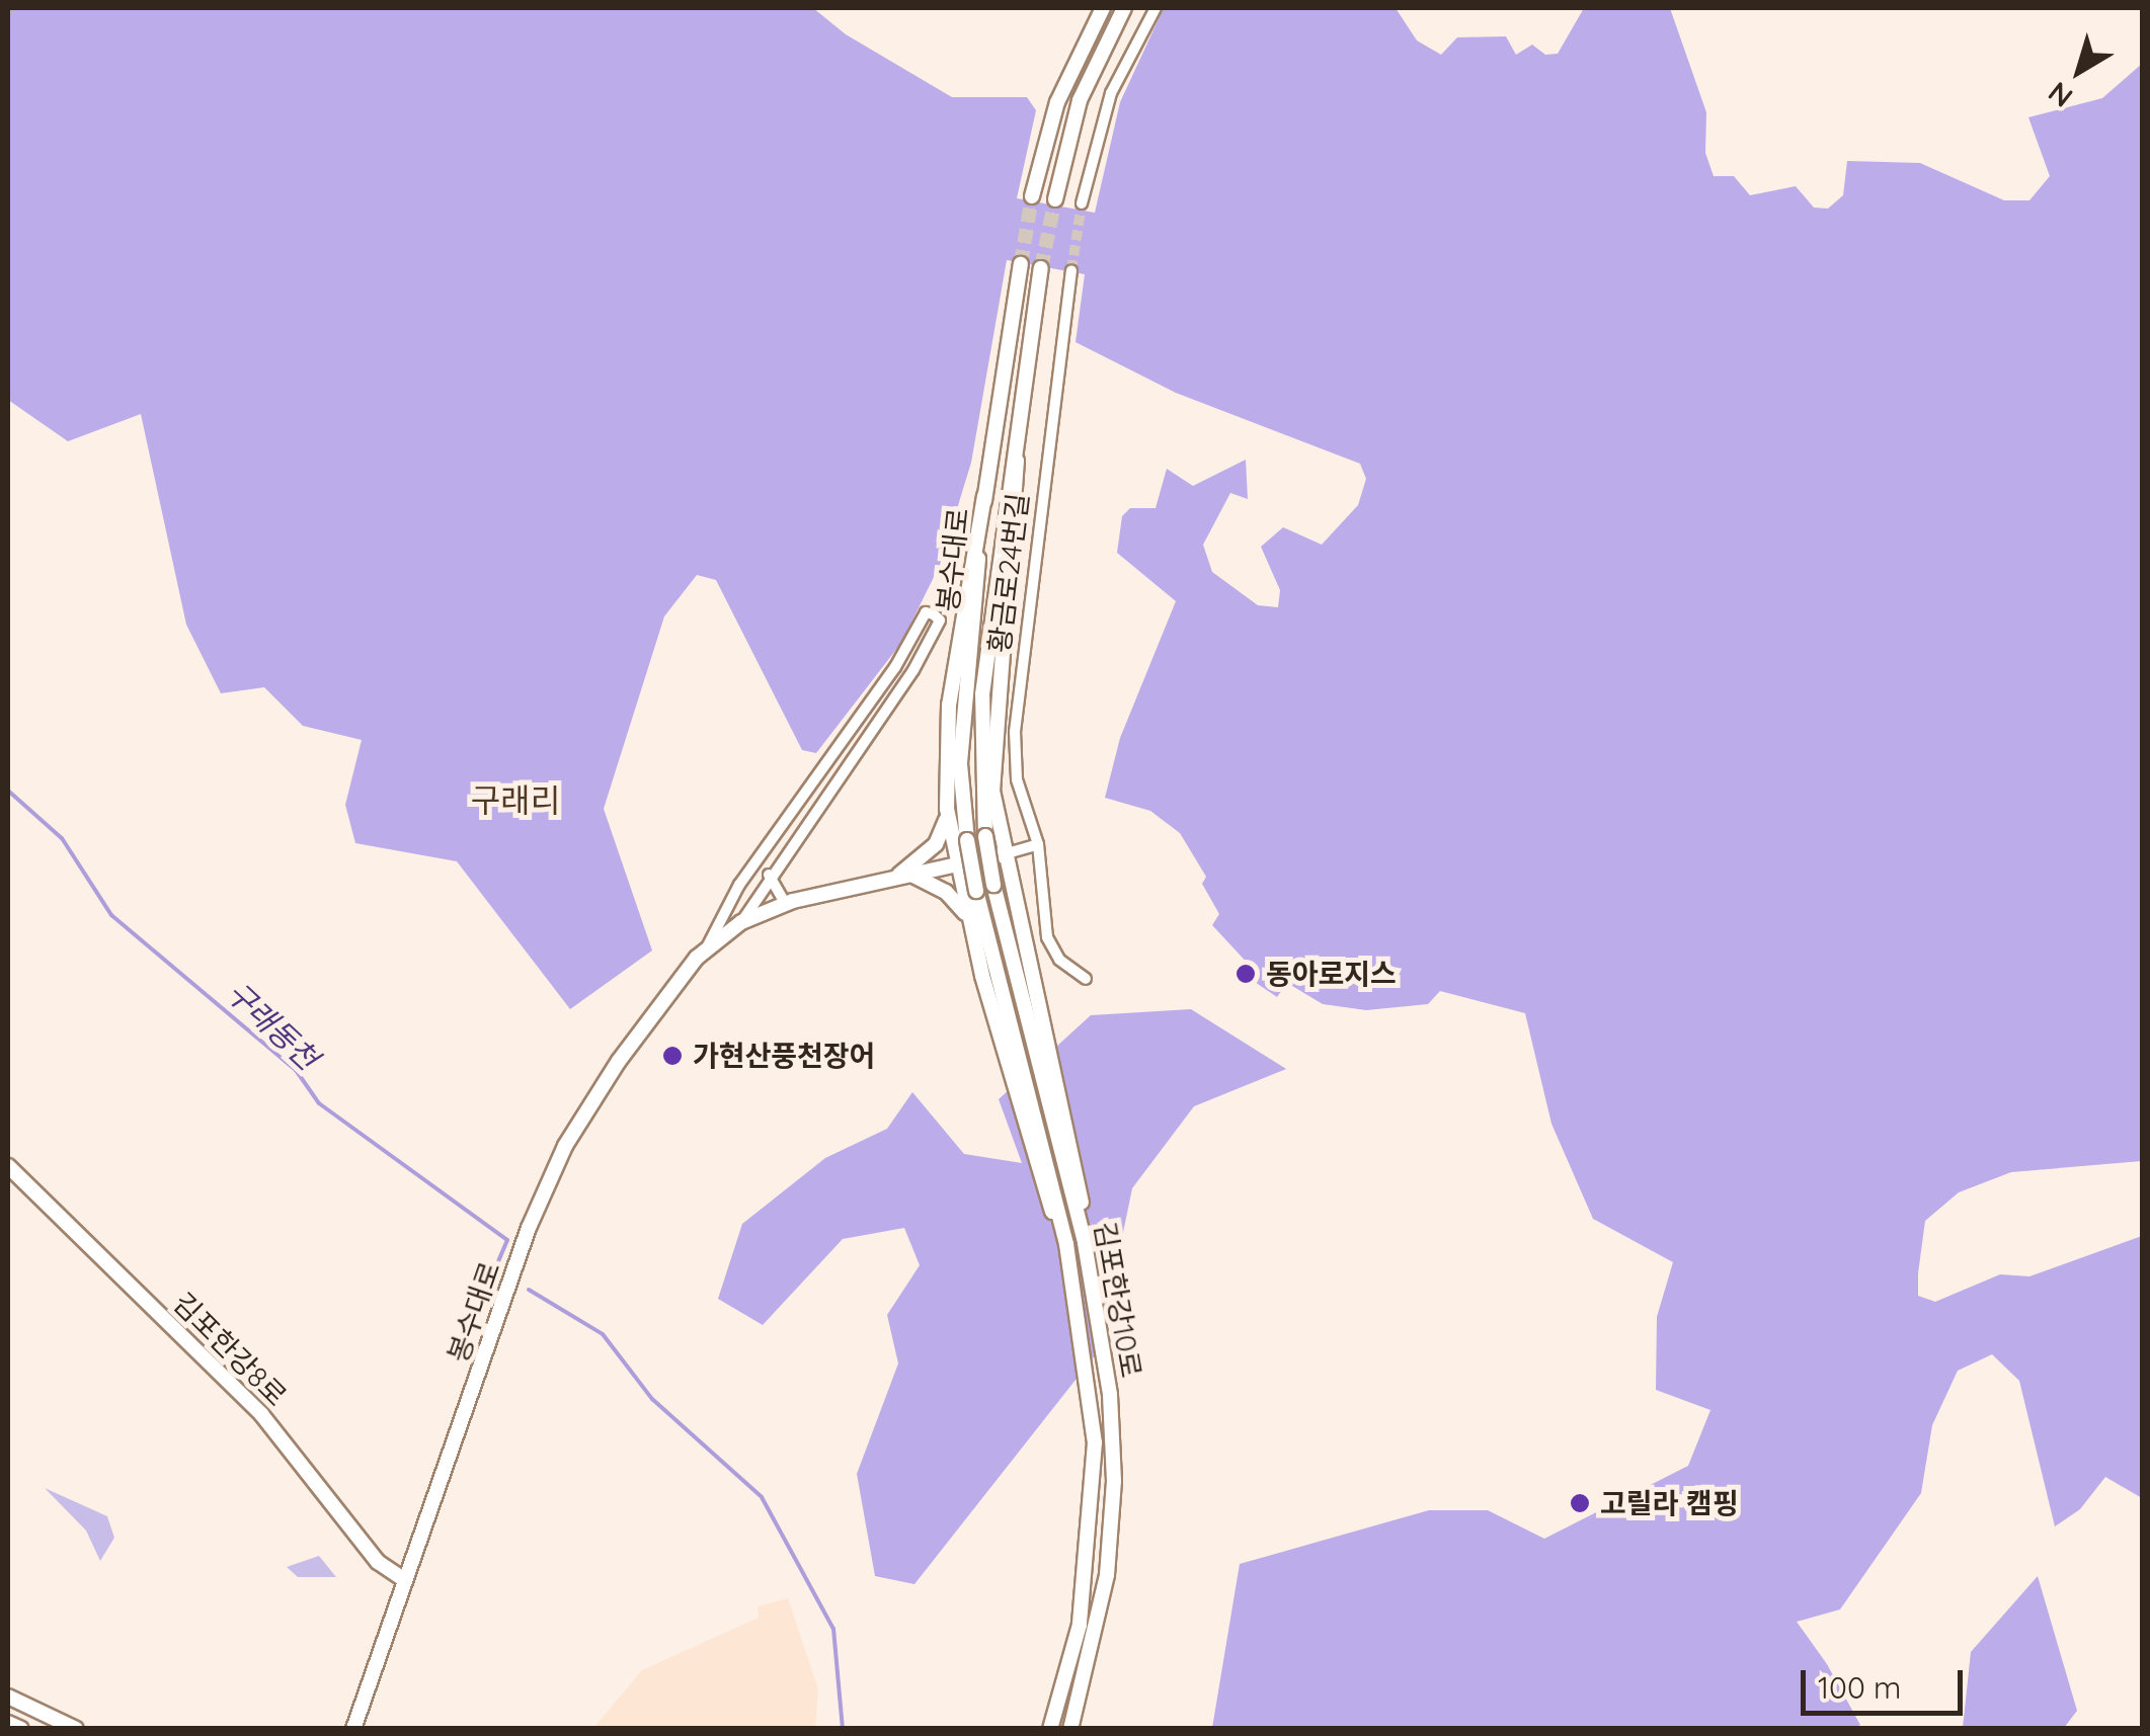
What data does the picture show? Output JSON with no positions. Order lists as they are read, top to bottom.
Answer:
{
  "streets": {
    "street": [
      "봉수대로",
      "황금로24번길",
      "김포한강10로",
      "김포한강8로"
    ]
  },
  "crossings": [
    ["봉수대로", "김포한강10로"],
    ["봉수대로", "김포한강8로"]
  ],
  "districts": ["구래리"],
  "water": ["구래동천"],
  "places": ["동아로지스", "가현산풍천장어", "고릴라 캠핑"],
  "scale_bar": "100 m",
  "north": "bottom left"
}
